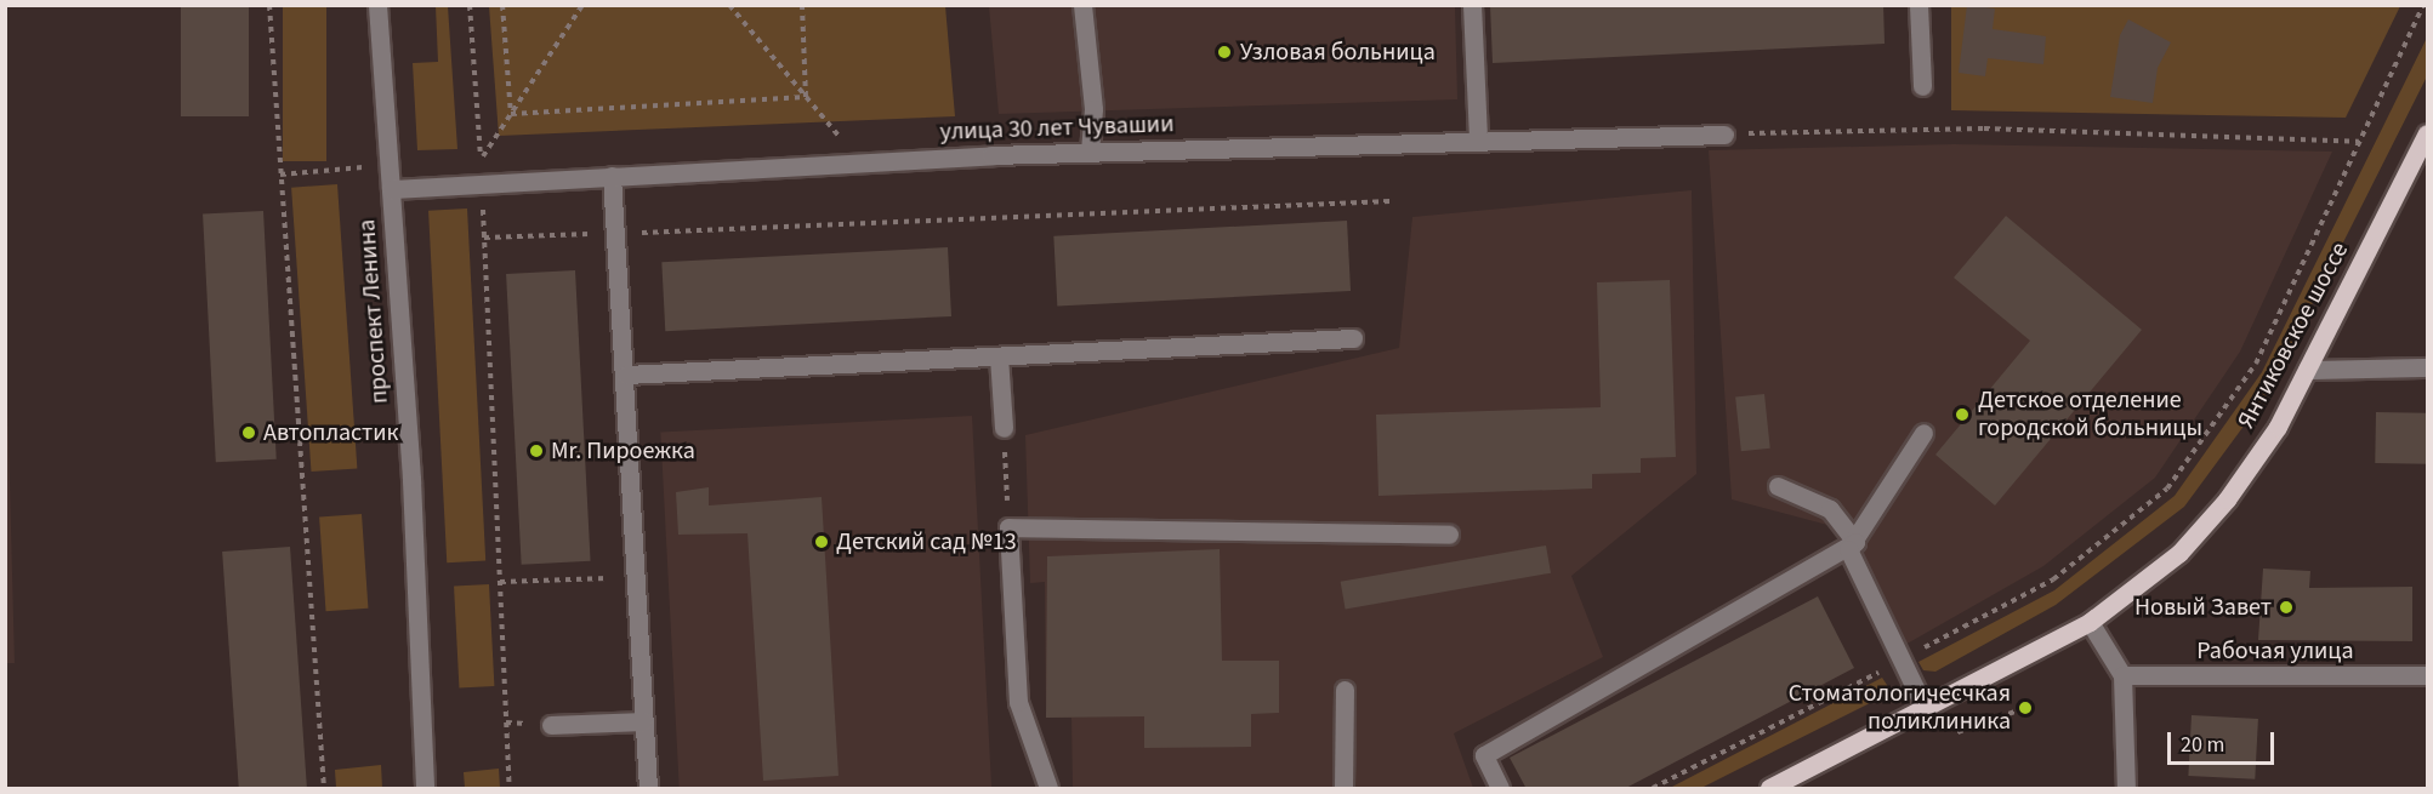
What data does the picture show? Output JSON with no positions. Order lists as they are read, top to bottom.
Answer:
{
  "streets": {
    "main road": ["Янтиковское шоссе"],
    "street": ["улица 30 лет Чувашии", "проспект Ленина", "Рабочая улица"]
  },
  "crossings": [
    ["улица 30 лет Чувашии", "проспект Ленина"]
  ],
  "places": [
    "Узловая больница",
    "Детское отделение городской больницы",
    "Автопластик",
    "Mr. Пироежка",
    "Детский сад №13",
    "Новый Завет",
    "Стоматологичесчкая поликлиника"
  ],
  "scale_bar": "20 m"
}
